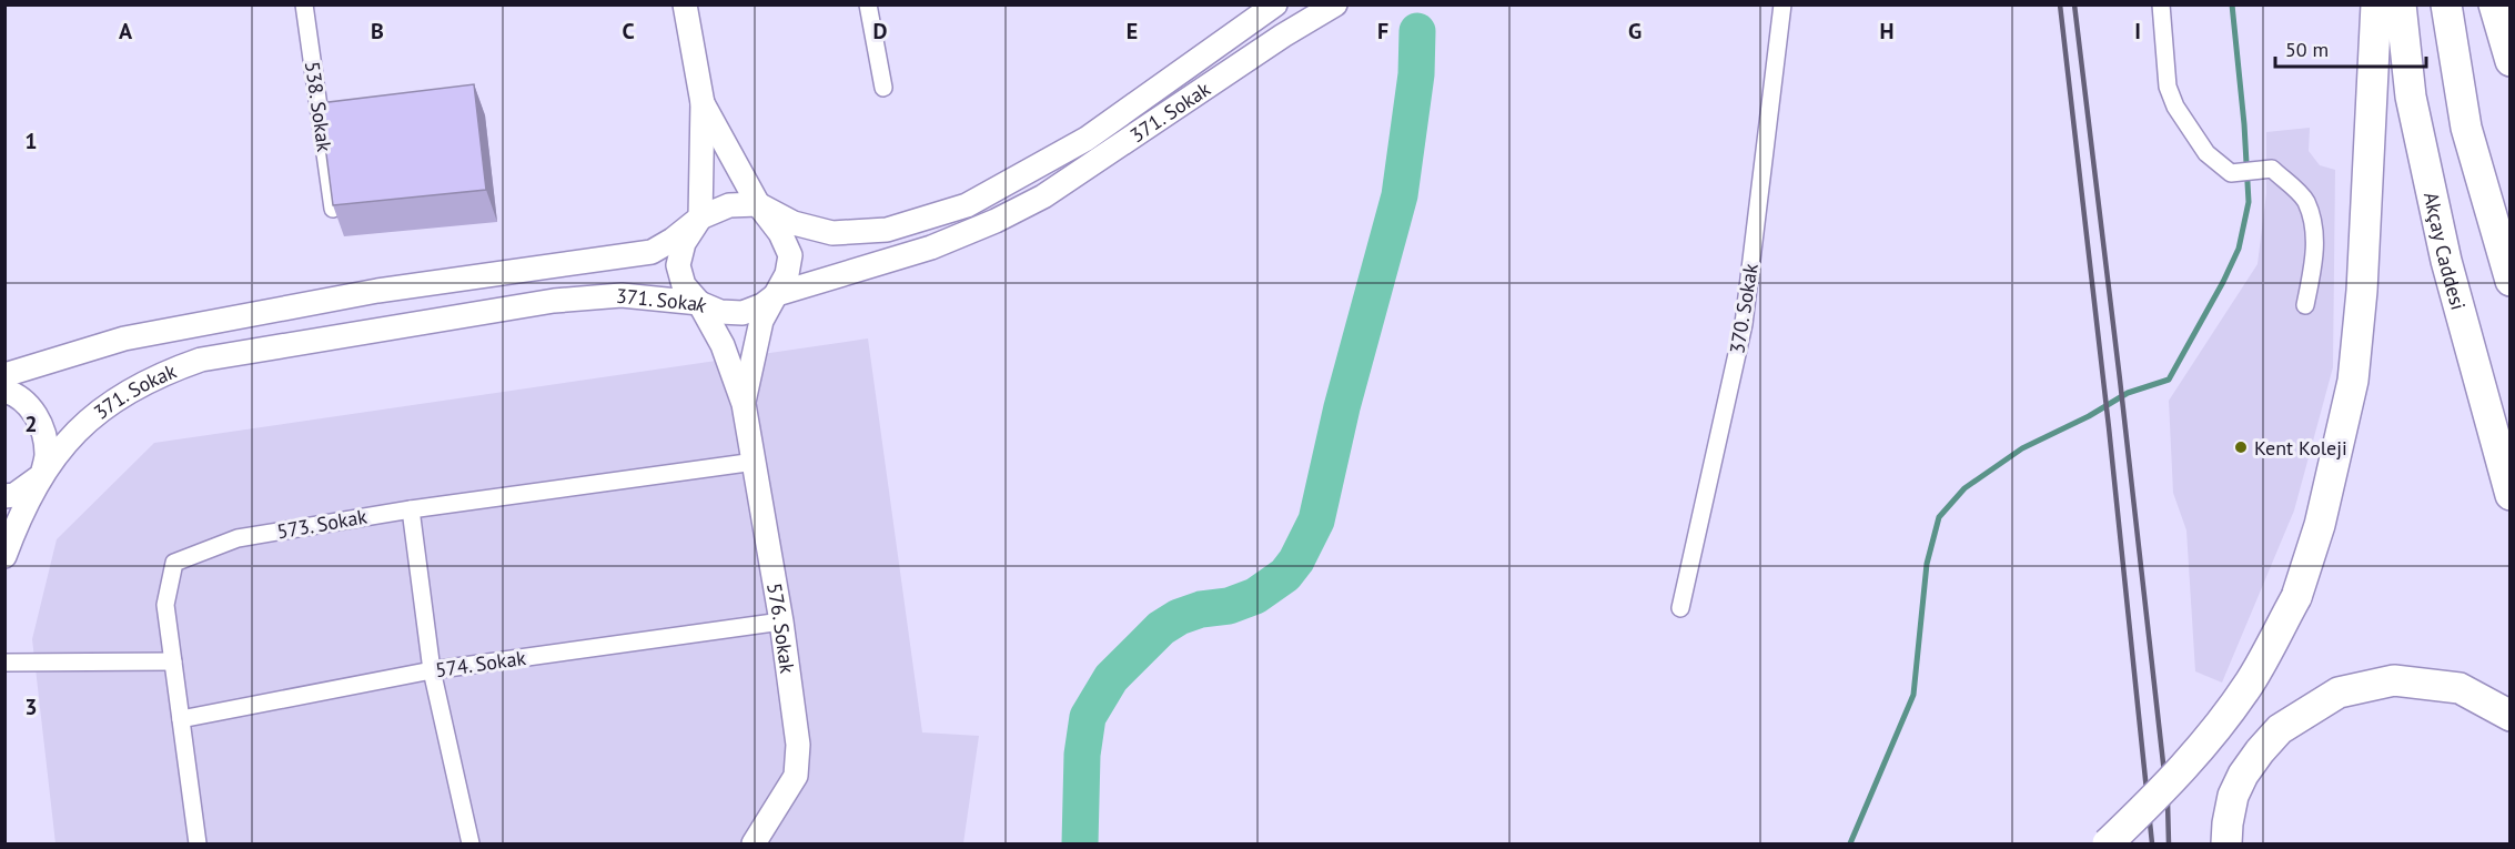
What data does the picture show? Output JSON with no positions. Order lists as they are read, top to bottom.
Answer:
{
  "streets": {
    "highway": ["Akçay Caddesi"],
    "main road": ["371. Sokak", "576. Sokak"],
    "street": [
      "538. Sokak",
      "370. Sokak",
      "573. Sokak",
      "574. Sokak"
    ]
  },
  "crossings": [
    ["573. Sokak", "576. Sokak"],
    ["573. Sokak", "574. Sokak"],
    ["576. Sokak", "574. Sokak"]
  ],
  "places": ["Kent Koleji"],
  "scale_bar": "50 m",
  "grid": {
    "columns": [
      "A",
      "B",
      "C",
      "D",
      "E",
      "F",
      "G",
      "H",
      "I"
    ],
    "rows": ["1", "2", "3"]
  }
}
